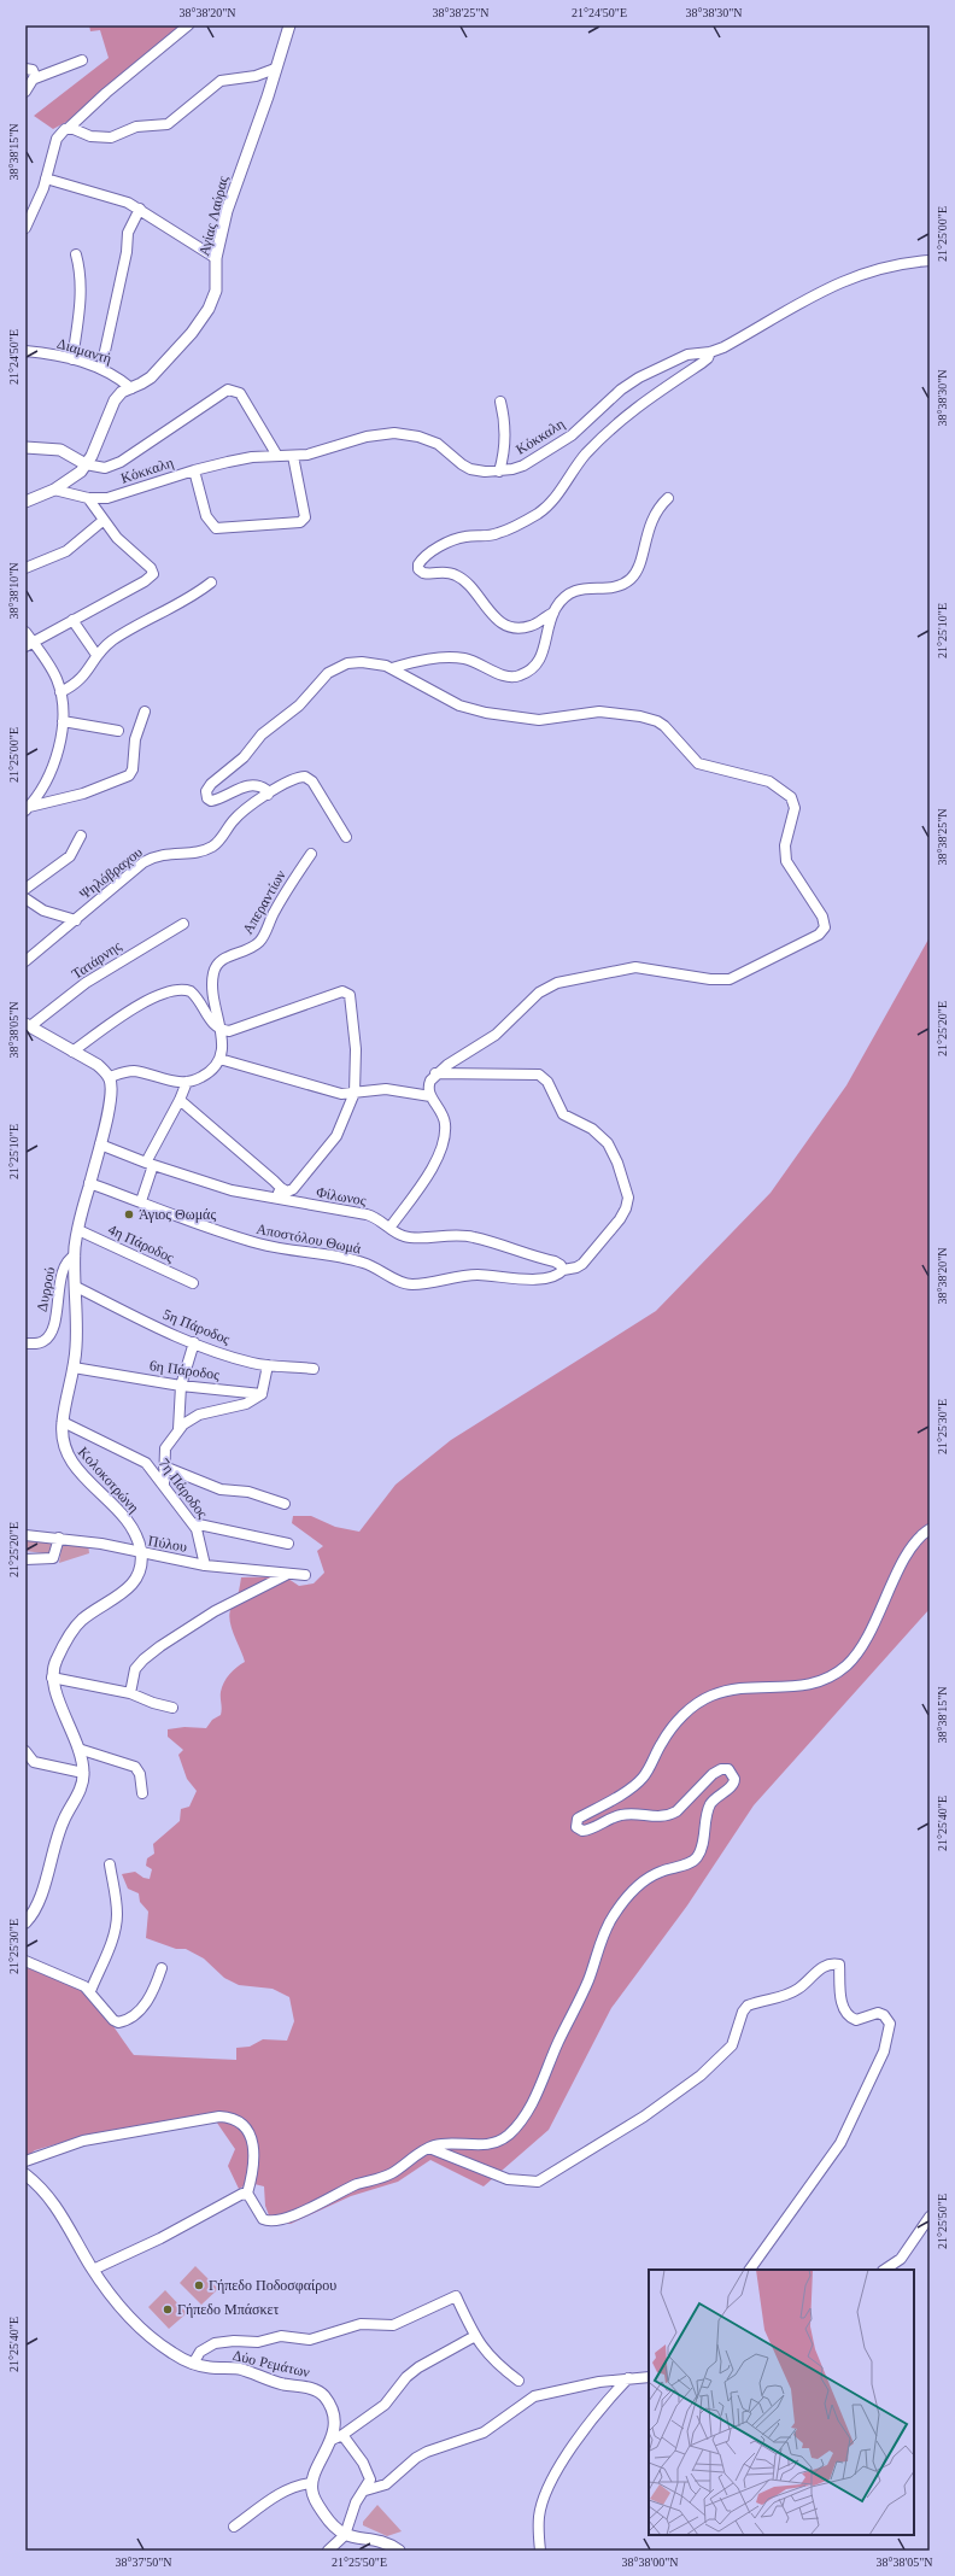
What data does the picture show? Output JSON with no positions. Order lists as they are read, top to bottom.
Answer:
{
  "streets": {
    "street": [
      "Αγίας Λαύρας",
      "Διαμαντή",
      "Κόκκαλη",
      "Ψηλόβραχου",
      "Απεραντίων",
      "Τατάρνης",
      "Φίλωνος",
      "Αποστόλου Θωμά",
      "4η Πάροδος",
      "Δυρρού",
      "5η Πάροδος",
      "6η Πάροδος",
      "Κολοκοτρώνη",
      "7η Πάροδος",
      "Πύλου",
      "Δύο Ρεμάτων"
    ]
  },
  "crossings": [
    ["Αγίας Λαύρας", "Διαμαντή"],
    ["Φίλωνος", "Αποστόλου Θωμά"],
    ["Φίλωνος", "Κολοκοτρώνη"],
    ["Αποστόλου Θωμά", "Κολοκοτρώνη"],
    ["4η Πάροδος", "Κολοκοτρώνη"],
    ["Δυρρού", "Κολοκοτρώνη"],
    ["5η Πάροδος", "Κολοκοτρώνη"],
    ["6η Πάροδος", "Κολοκοτρώνη"],
    ["Κολοκοτρώνη", "7η Πάροδος"],
    ["Κολοκοτρώνη", "Πύλου"],
    ["7η Πάροδος", "Πύλου"]
  ],
  "places": ["Άγιος Θωμάς", "Γήπεδο Ποδοσφαίρου", "Γήπεδο Μπάσκετ"],
  "coordinates": [
    "38°38'20\"N",
    "38°38'25\"N",
    "21°24'50\"E",
    "38°38'30\"N",
    "38°38'15\"N",
    "21°25'00\"E",
    "38°38'10\"N",
    "21°25'10\"E",
    "21°25'20\"E",
    "38°38'05\"N",
    "21°25'30\"E",
    "21°25'40\"E",
    "21°25'50\"E",
    "38°37'50\"N",
    "38°38'00\"N"
  ]
}
